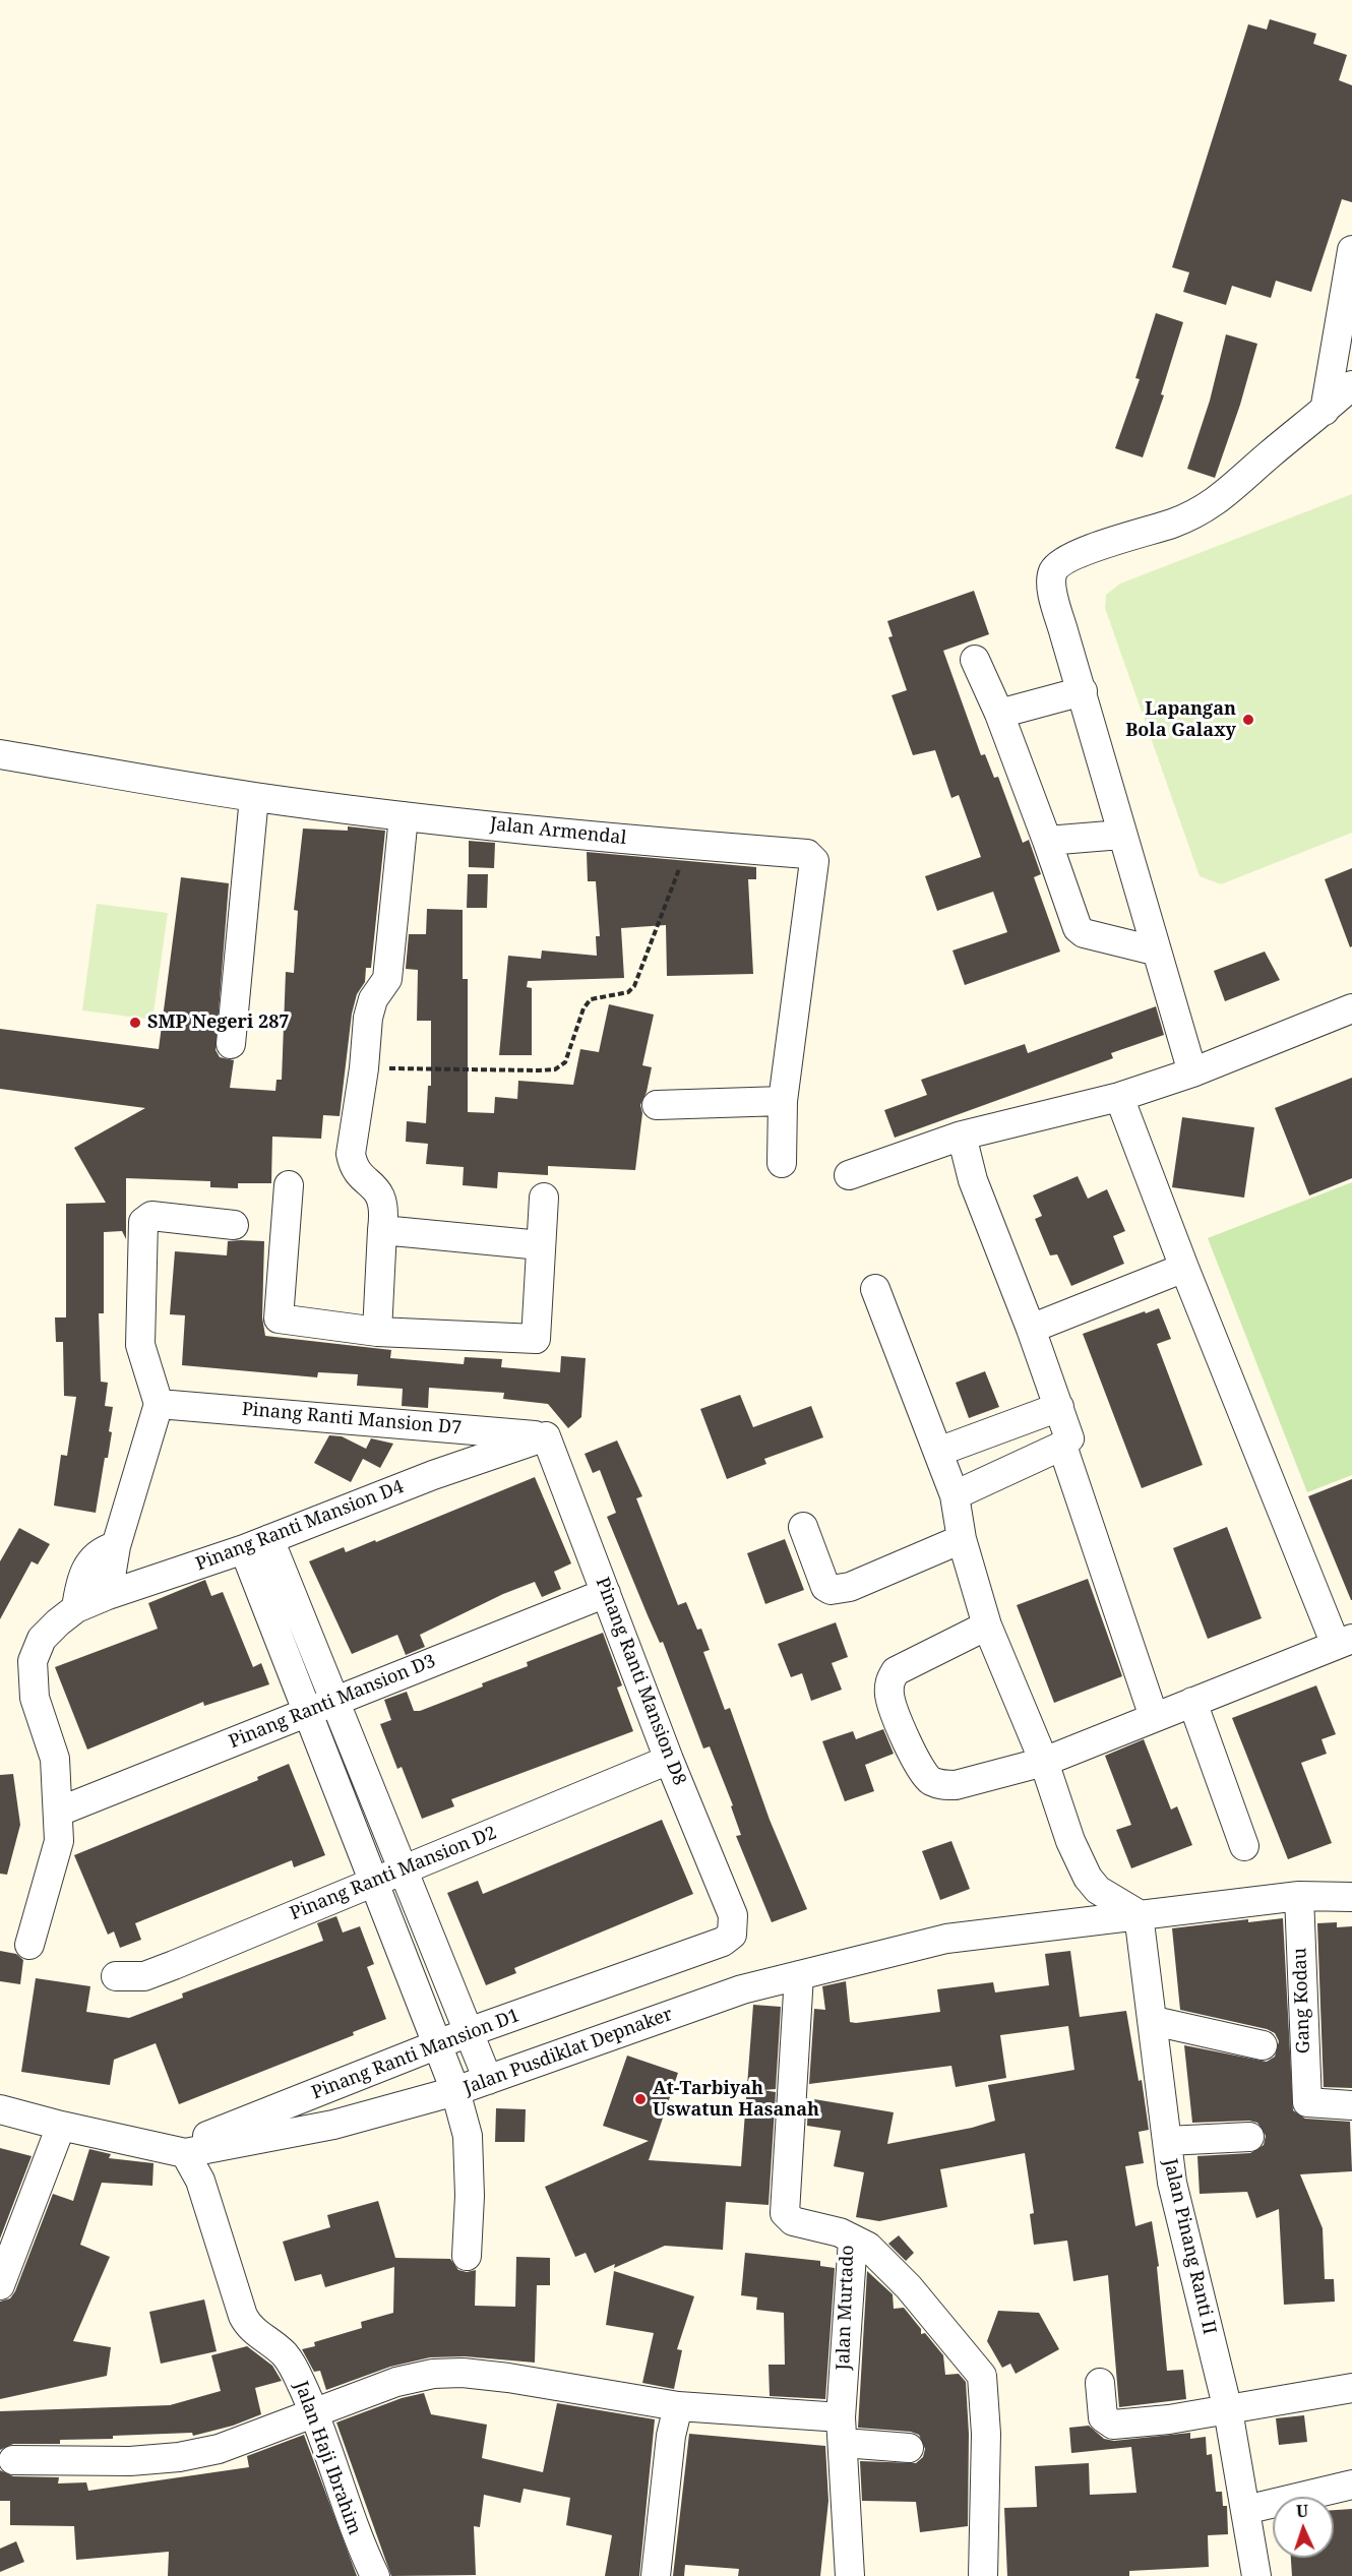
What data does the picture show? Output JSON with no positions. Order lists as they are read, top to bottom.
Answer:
{
  "streets": {
    "street": [
      "Jalan Armendal",
      "Pinang Ranti Mansion D7",
      "Pinang Ranti Mansion D4",
      "Pinang Ranti Mansion D8",
      "Pinang Ranti Mansion D3",
      "Pinang Ranti Mansion D2",
      "Gang Kodau",
      "Jalan Pusdiklat Depnaker",
      "Pinang Ranti Mansion D1",
      "Jalan Pinang Ranti II",
      "Jalan Murtado",
      "Jalan Haji Ibrahim"
    ]
  },
  "crossings": [
    ["Pinang Ranti Mansion D7", "Pinang Ranti Mansion D4"],
    ["Pinang Ranti Mansion D7", "Pinang Ranti Mansion D8"],
    ["Pinang Ranti Mansion D4", "Pinang Ranti Mansion D8"],
    ["Pinang Ranti Mansion D8", "Pinang Ranti Mansion D3"],
    ["Pinang Ranti Mansion D8", "Pinang Ranti Mansion D2"],
    ["Pinang Ranti Mansion D8", "Pinang Ranti Mansion D1"],
    ["Gang Kodau", "Jalan Pusdiklat Depnaker"],
    ["Jalan Pusdiklat Depnaker", "Pinang Ranti Mansion D1"],
    ["Jalan Pusdiklat Depnaker", "Jalan Pinang Ranti II"],
    ["Jalan Pusdiklat Depnaker", "Jalan Murtado"],
    ["Jalan Pusdiklat Depnaker", "Jalan Haji Ibrahim"]
  ],
  "places": ["Lapangan Bola Galaxy", "SMP Negeri 287", "At-Tarbiyah Uswatun Hasanah"],
  "north": "top"
}
